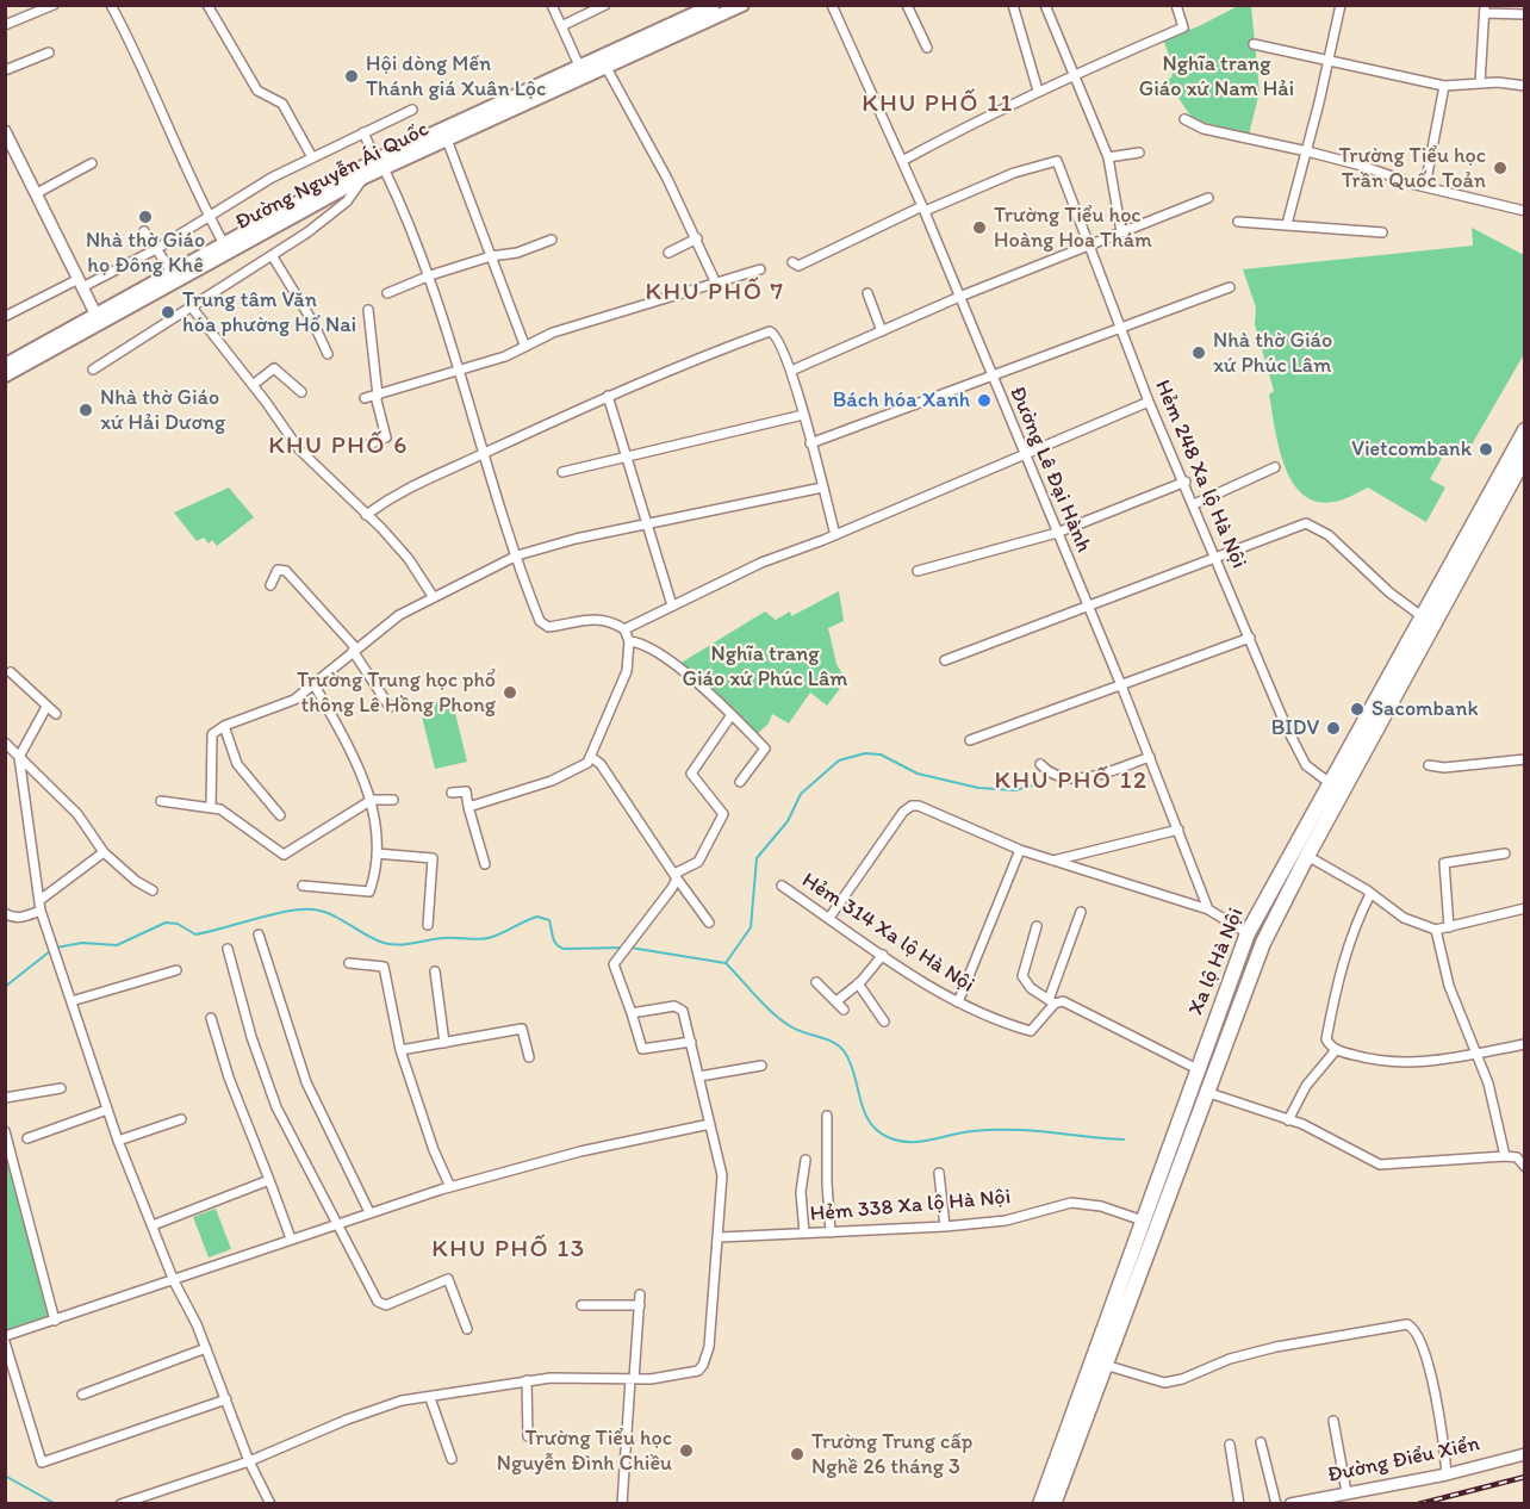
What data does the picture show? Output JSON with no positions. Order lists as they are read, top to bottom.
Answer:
{
  "streets": {
    "highway": ["Xa lộ Hà Nội"],
    "main road": ["Đường Nguyễn Ái Quốc"],
    "street": [
      "Đường Lê Đại Hành",
      "Hẻm 248 Xa lộ Hà Nội",
      "Hẻm 314 Xa lộ Hà Nội",
      "Hẻm 338 Xa lộ Hà Nội",
      "Đường Điểu Xiển"
    ]
  },
  "crossings": [
    ["Đường Lê Đại Hành", "Hẻm 248 Xa lộ Hà Nội"],
    ["Hẻm 248 Xa lộ Hà Nội", "Xa lộ Hà Nội"],
    ["Xa lộ Hà Nội", "Hẻm 338 Xa lộ Hà Nội"]
  ],
  "districts": [
    "KHU PHỐ 11",
    "KHU PHỐ 7",
    "KHU PHỐ 6",
    "KHU PHỐ 12",
    "KHU PHỐ 13"
  ],
  "parks": ["Nghĩa trang Giáo xứ Nam Hải", "Nghĩa trang Giáo xứ Phúc Lâm"],
  "places": [
    "Hội dòng Mến Thánh giá Xuân Lộc",
    "Trường Tiểu học Trần Quốc Toản",
    "Nhà thờ Giáo họ Đông Khê",
    "Trường Tiểu học Hoàng Hoa Thám",
    "Trung tâm Văn hóa phường Hố Nai",
    "Nhà thờ Giáo xứ Phúc Lâm",
    "Bách hóa Xanh",
    "Nhà thờ Giáo xứ Hải Dương",
    "Vietcombank",
    "Trường Trung học phổ thông Lê Hồng Phong",
    "Sacombank",
    "BIDV",
    "Trường Tiểu học Nguyễn Đình Chiều",
    "Trường Trung cấp Nghề 26 tháng 3"
  ]
}
